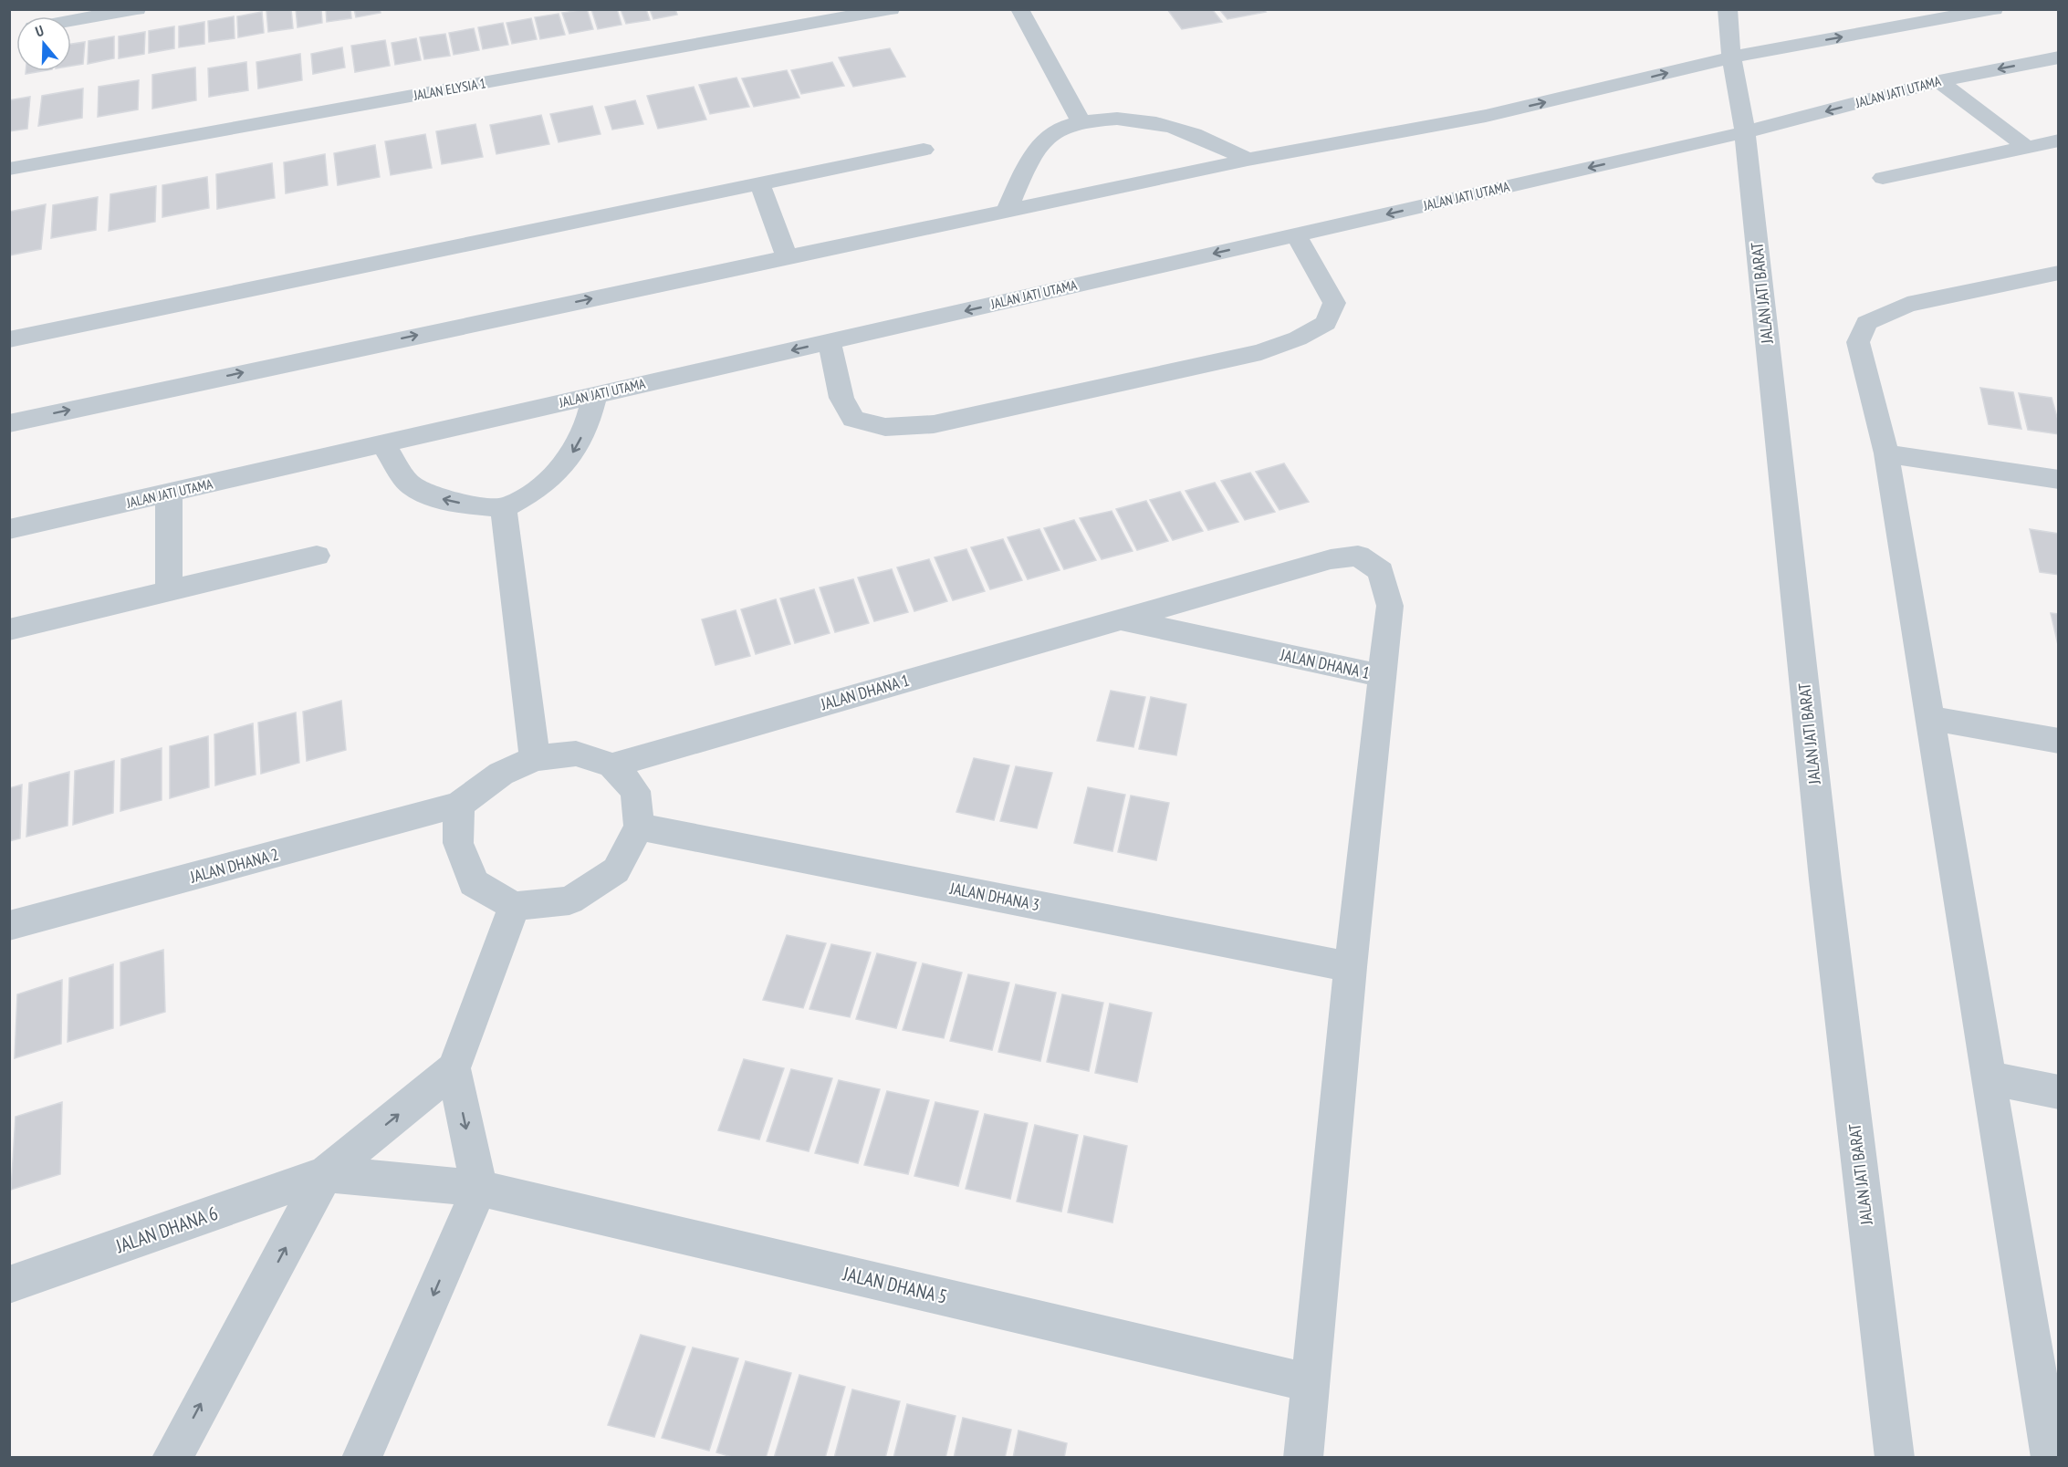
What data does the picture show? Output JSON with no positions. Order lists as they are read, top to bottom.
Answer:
{
  "streets": {
    "street": [
      "JALAN ELYSIA 1",
      "JALAN JATI UTAMA",
      "JALAN JATI BARAT",
      "JALAN DHANA 1",
      "JALAN DHANA 2",
      "JALAN DHANA 3",
      "JALAN DHANA 6",
      "JALAN DHANA 5"
    ]
  },
  "crossings": [
    ["JALAN JATI UTAMA", "JALAN JATI BARAT"],
    ["JALAN DHANA 1", "JALAN DHANA 2"],
    ["JALAN DHANA 1", "JALAN DHANA 3"],
    ["JALAN DHANA 2", "JALAN DHANA 3"],
    ["JALAN DHANA 6", "JALAN DHANA 5"]
  ],
  "north": "top"
}
